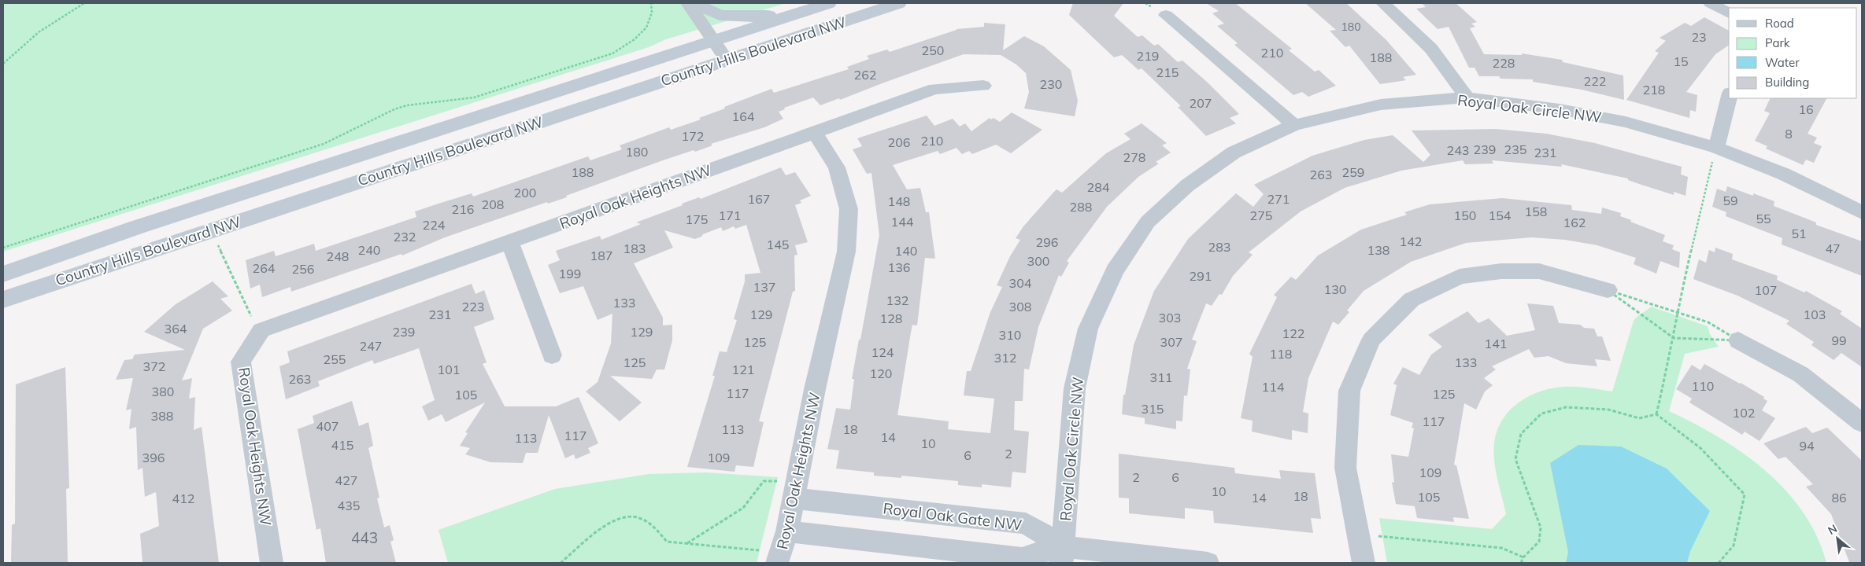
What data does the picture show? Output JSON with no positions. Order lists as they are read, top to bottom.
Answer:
{
  "streets": {
    "main road": ["Country Hills Boulevard NW"],
    "street": ["Royal Oak Circle NW", "Royal Oak Heights NW", "Royal Oak Gate NW"]
  },
  "crossings": [
    ["Royal Oak Circle NW", "Royal Oak Gate NW"],
    ["Royal Oak Heights NW", "Royal Oak Gate NW"]
  ],
  "house_numbers": [
    "180",
    "23",
    "250",
    "210",
    "219",
    "188",
    "15",
    "228",
    "215",
    "262",
    "222",
    "230",
    "218",
    "207",
    "16",
    "164",
    "8",
    "172",
    "210",
    "206",
    "239",
    "235",
    "243",
    "180",
    "231",
    "278",
    "188",
    "259",
    "263",
    "284",
    "200",
    "167",
    "271",
    "59",
    "148",
    "208",
    "288",
    "216",
    "158",
    "171",
    "275",
    "150",
    "154",
    "55",
    "175",
    "144",
    "162",
    "224",
    "51",
    "232",
    "142",
    "296",
    "145",
    "283",
    "183",
    "47",
    "240",
    "138",
    "140",
    "187",
    "248",
    "300",
    "136",
    "264",
    "256",
    "199",
    "291",
    "304",
    "137",
    "130",
    "107",
    "132",
    "133",
    "223",
    "308",
    "231",
    "129",
    "103",
    "303",
    "128",
    "364",
    "239",
    "129",
    "122",
    "310",
    "99",
    "125",
    "307",
    "141",
    "247",
    "124",
    "118",
    "312",
    "255",
    "125",
    "133",
    "372",
    "101",
    "121",
    "120",
    "311",
    "263",
    "110",
    "114",
    "380",
    "117",
    "125",
    "105",
    "315",
    "102",
    "388",
    "117",
    "407",
    "113",
    "18",
    "117",
    "14",
    "113",
    "10",
    "415",
    "94",
    "2",
    "6",
    "396",
    "109",
    "109",
    "2",
    "6",
    "427",
    "10",
    "18",
    "105",
    "14",
    "86",
    "412",
    "435",
    "443"
  ],
  "legend": [
    "Road",
    "Park",
    "Water",
    "Building"
  ],
  "north": "top left"
}
